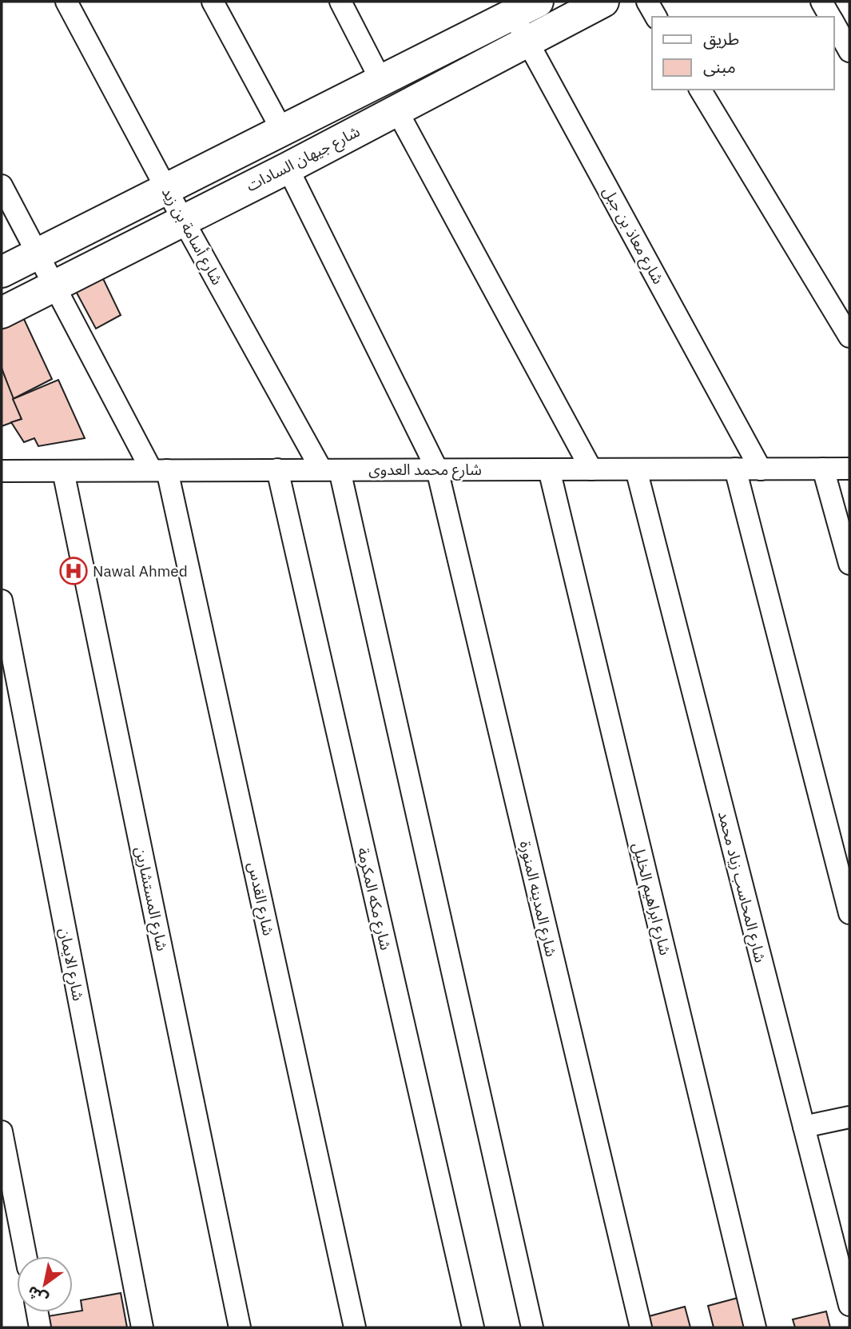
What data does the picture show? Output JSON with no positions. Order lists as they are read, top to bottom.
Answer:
{
  "streets": {
    "main road": ["شارع جيهان السادات"],
    "street": [
      "شارع معاذ بن جبل",
      "شارع أسامة بن زيد",
      "شارع محمد العدوى",
      "شارع المحاسب زياد محمد",
      "شارع المستشارين",
      "شارع القدس",
      "شارع مكه المكرمة",
      "شارع المدينه المنورة",
      "شارع ابراهيم الخليل",
      "شارع الايمان"
    ]
  },
  "crossings": [
    ["شارع جيهان السادات", "شارع معاذ بن جبل"],
    ["شارع جيهان السادات", "شارع أسامة بن زيد"],
    ["شارع جيهان السادات", "شارع القدس"],
    ["شارع جيهان السادات", "شارع المدينه المنورة"],
    ["شارع معاذ بن جبل", "شارع محمد العدوى"],
    ["شارع أسامة بن زيد", "شارع محمد العدوى"],
    ["شارع محمد العدوى", "شارع المحاسب زياد محمد"],
    ["شارع محمد العدوى", "شارع المستشارين"],
    ["شارع محمد العدوى", "شارع القدس"],
    ["شارع محمد العدوى", "شارع مكه المكرمة"],
    ["شارع محمد العدوى", "شارع المدينه المنورة"],
    ["شارع محمد العدوى", "شارع ابراهيم الخليل"]
  ],
  "places": {
    "hospital": ["Nawal Ahmed"]
  },
  "legend": ["طريق", "مبنى"],
  "north": "bottom left"
}
